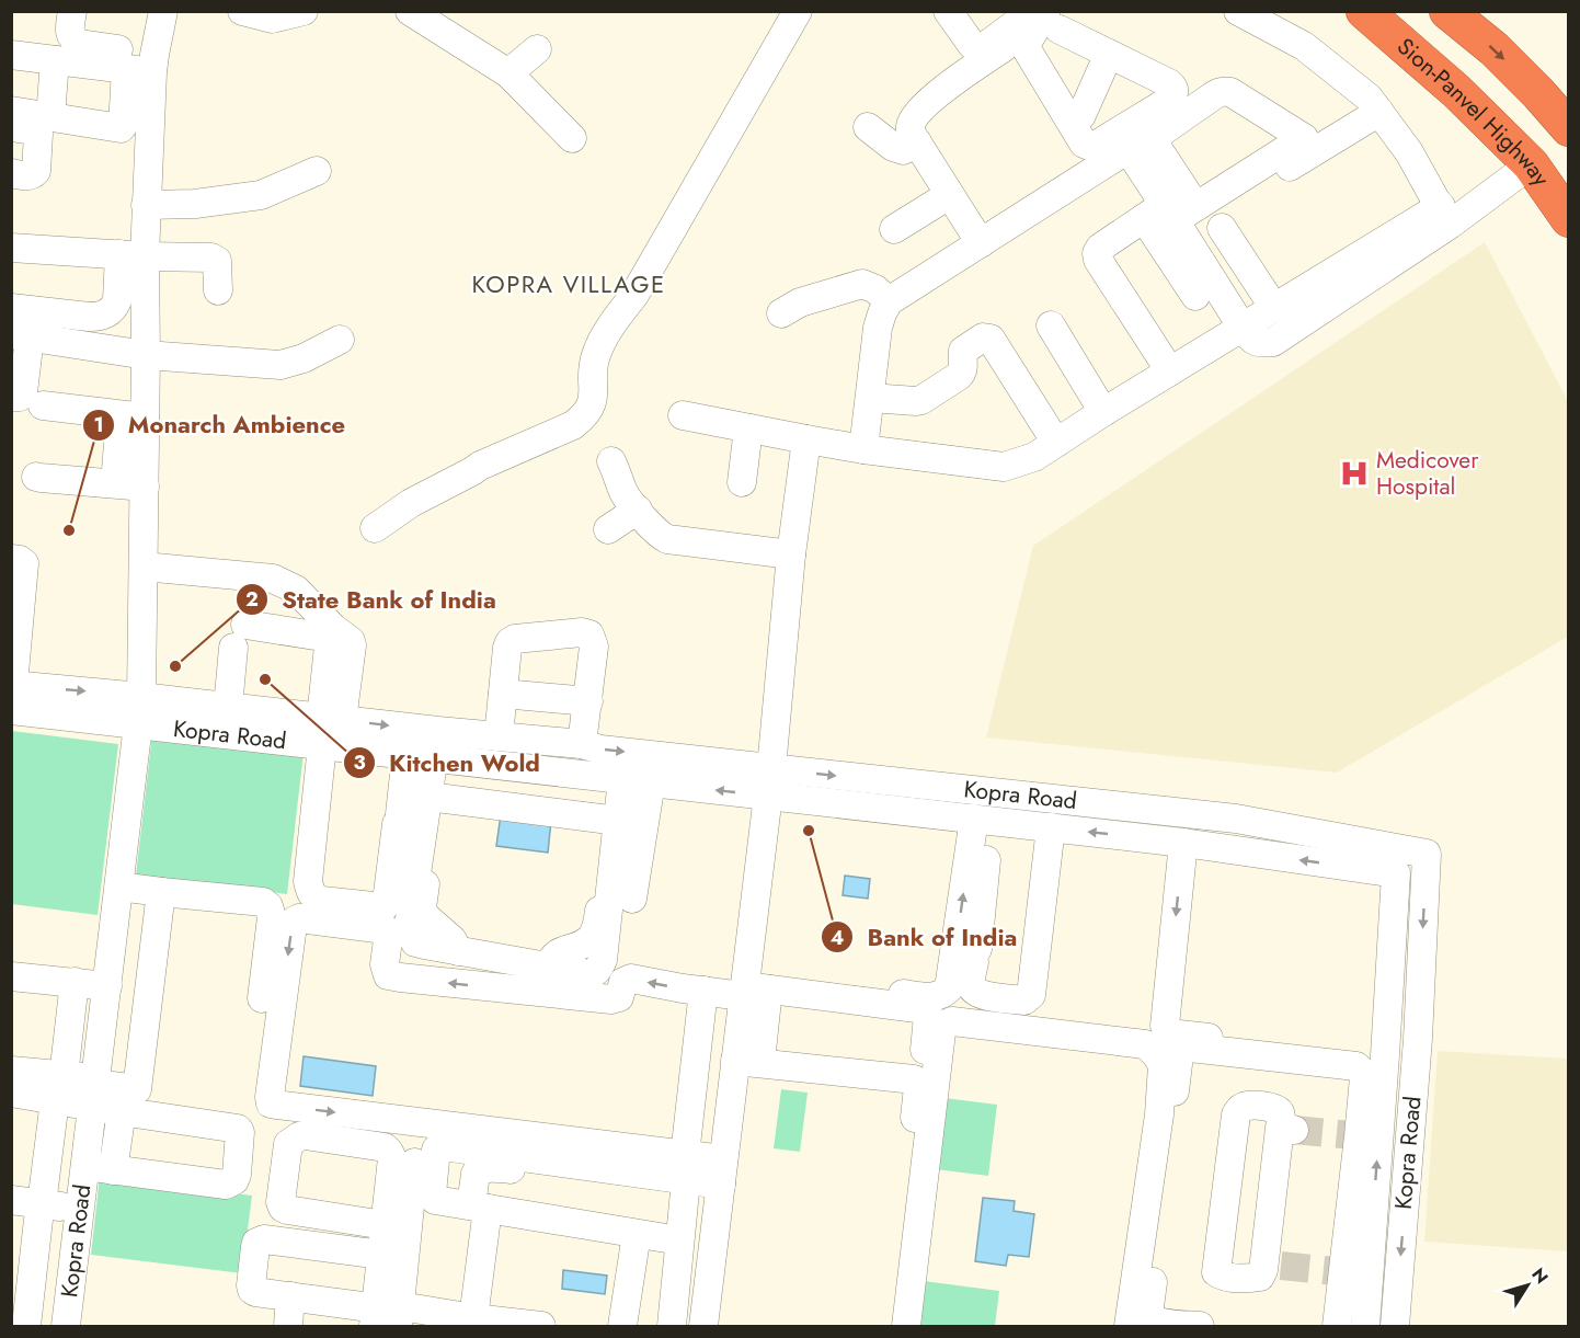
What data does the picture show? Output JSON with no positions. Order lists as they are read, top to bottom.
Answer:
{
  "streets": {
    "highway": ["Sion-Panvel Highway"],
    "street": ["Kopra Road"]
  },
  "districts": ["KOPRA VILLAGE"],
  "places": {
    "hospital": ["Medicover Hospital"],
    "other": [
      "Monarch Ambience",
      "State Bank of India",
      "Kitchen Wold",
      "Bank of India"
    ]
  },
  "north": "top right"
}
